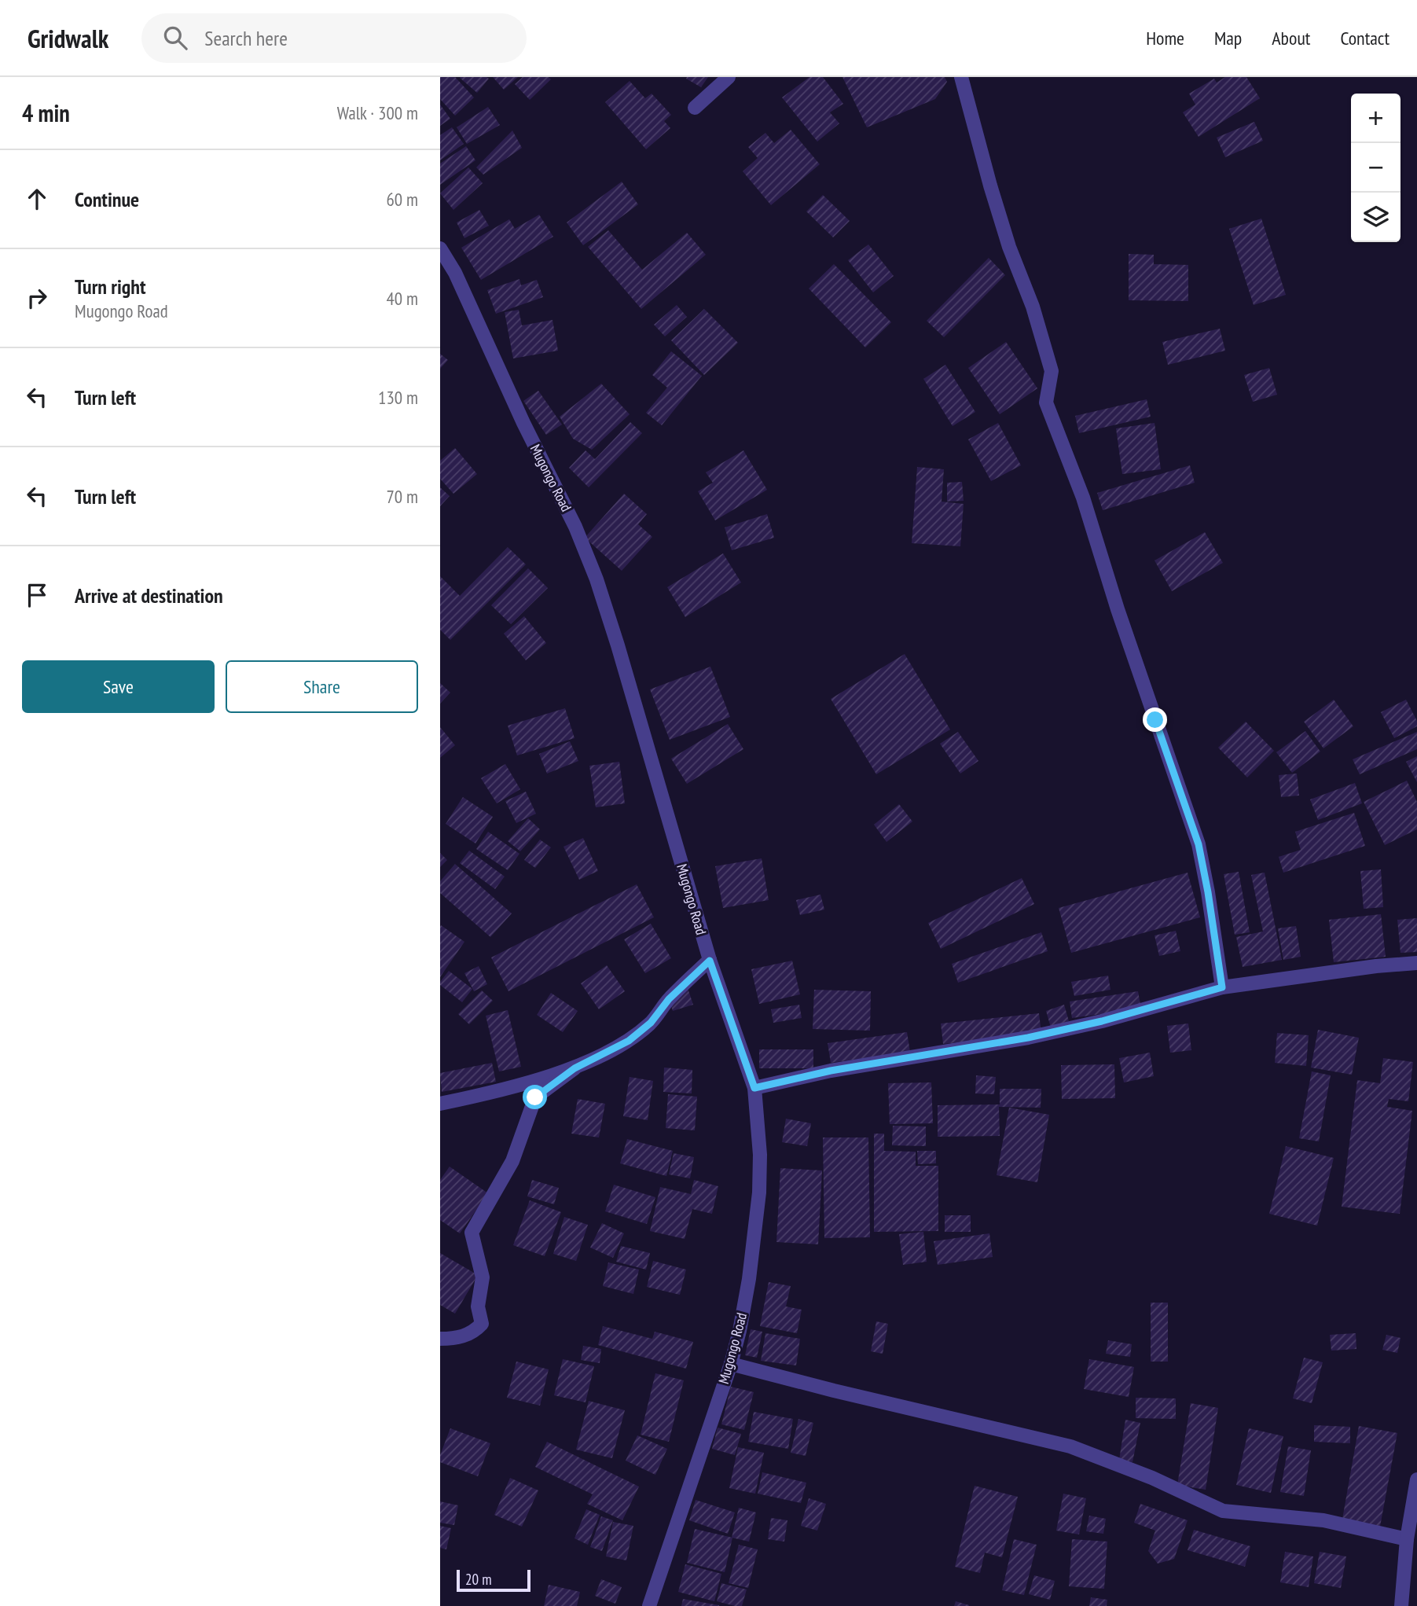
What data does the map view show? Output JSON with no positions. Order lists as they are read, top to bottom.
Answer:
{
  "streets": {
    "street": ["Mugongo Road"]
  },
  "scale_bar": "20 m",
  "page": {
    "header": "Gridwalk",
    "search": "Search here",
    "nav": [
      "Home",
      "Map",
      "About",
      "Contact"
    ],
    "heading": ["4 min", "Walk · 300 m"],
    "map_buttons": ["+", "−"],
    "list": [
      ["Continue", "60 m"],
      ["Turn right", "Mugongo Road", "40 m"],
      ["Turn left", "130 m"],
      ["Turn left", "70 m"],
      "Arrive at destination"
    ],
    "buttons": ["Save", "Share"],
    "scale": "20 m"
  }
}
